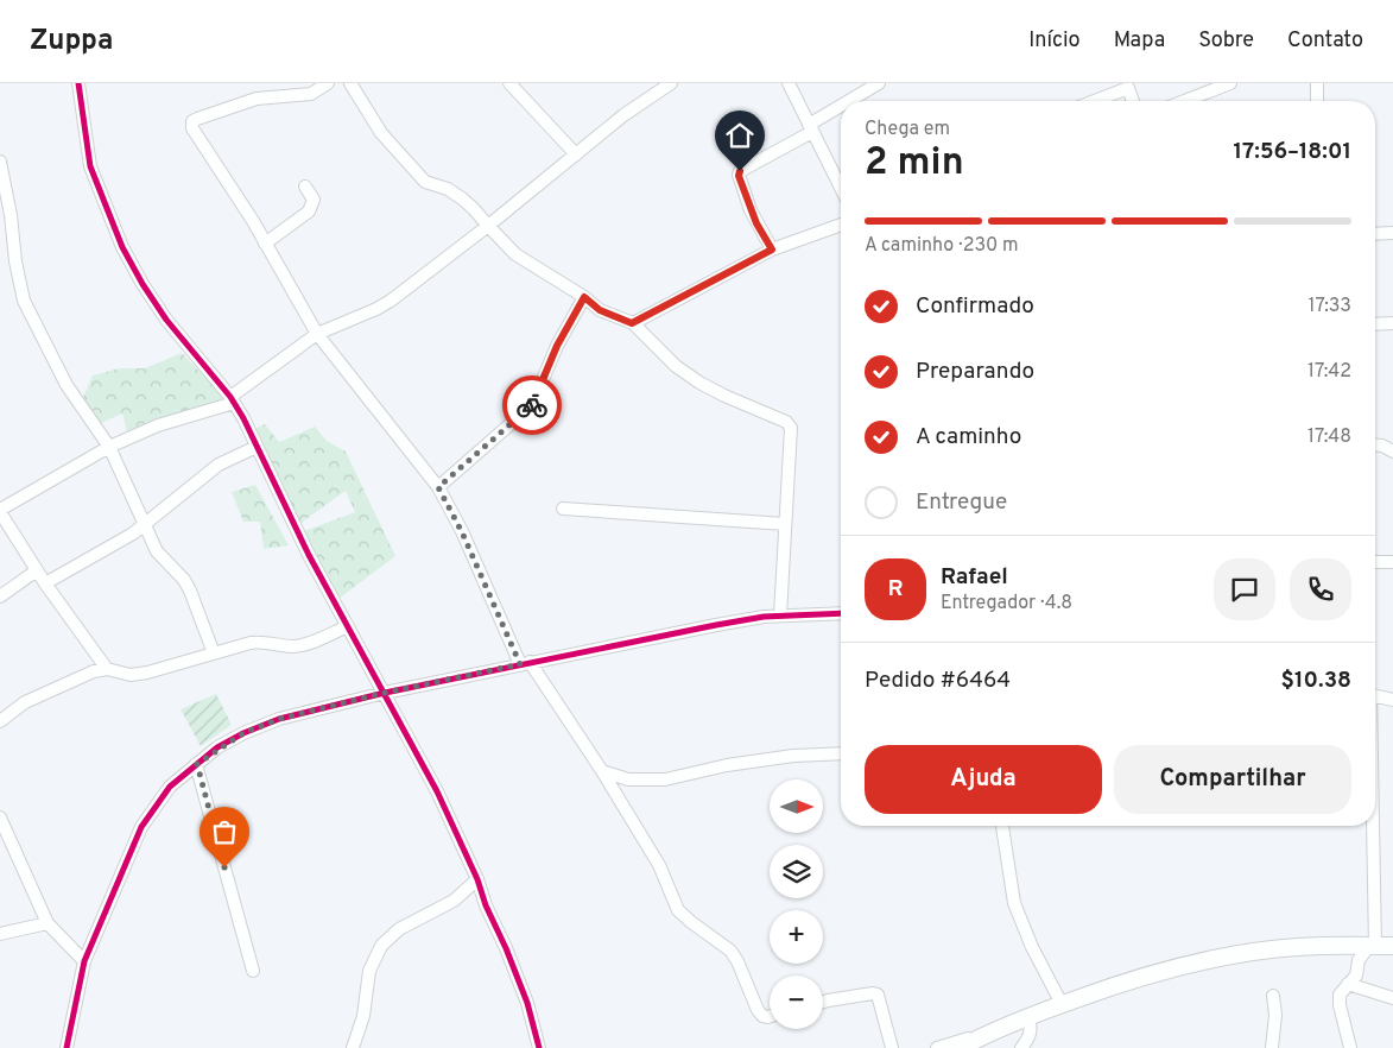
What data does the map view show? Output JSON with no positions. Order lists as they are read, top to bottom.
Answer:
{
  "north": "right",
  "page": {
    "header": "Zuppa",
    "nav": [
      "Início",
      "Mapa",
      "Sobre",
      "Contato"
    ],
    "heading": ["2 min", "Chega em", "17:56–18:01"],
    "panel": [
      "Rafael",
      "Entregador · 4.8",
      "Pedido #6464",
      "$10.38"
    ],
    "bar": "A caminho · 230 m",
    "list": [
      ["Confirmado", "17:33"],
      ["Preparando", "17:42"],
      ["A caminho", "17:48"],
      "Entregue"
    ],
    "round": "R",
    "buttons": ["Ajuda", "Compartilhar"],
    "map_buttons": ["+", "−"]
  }
}
